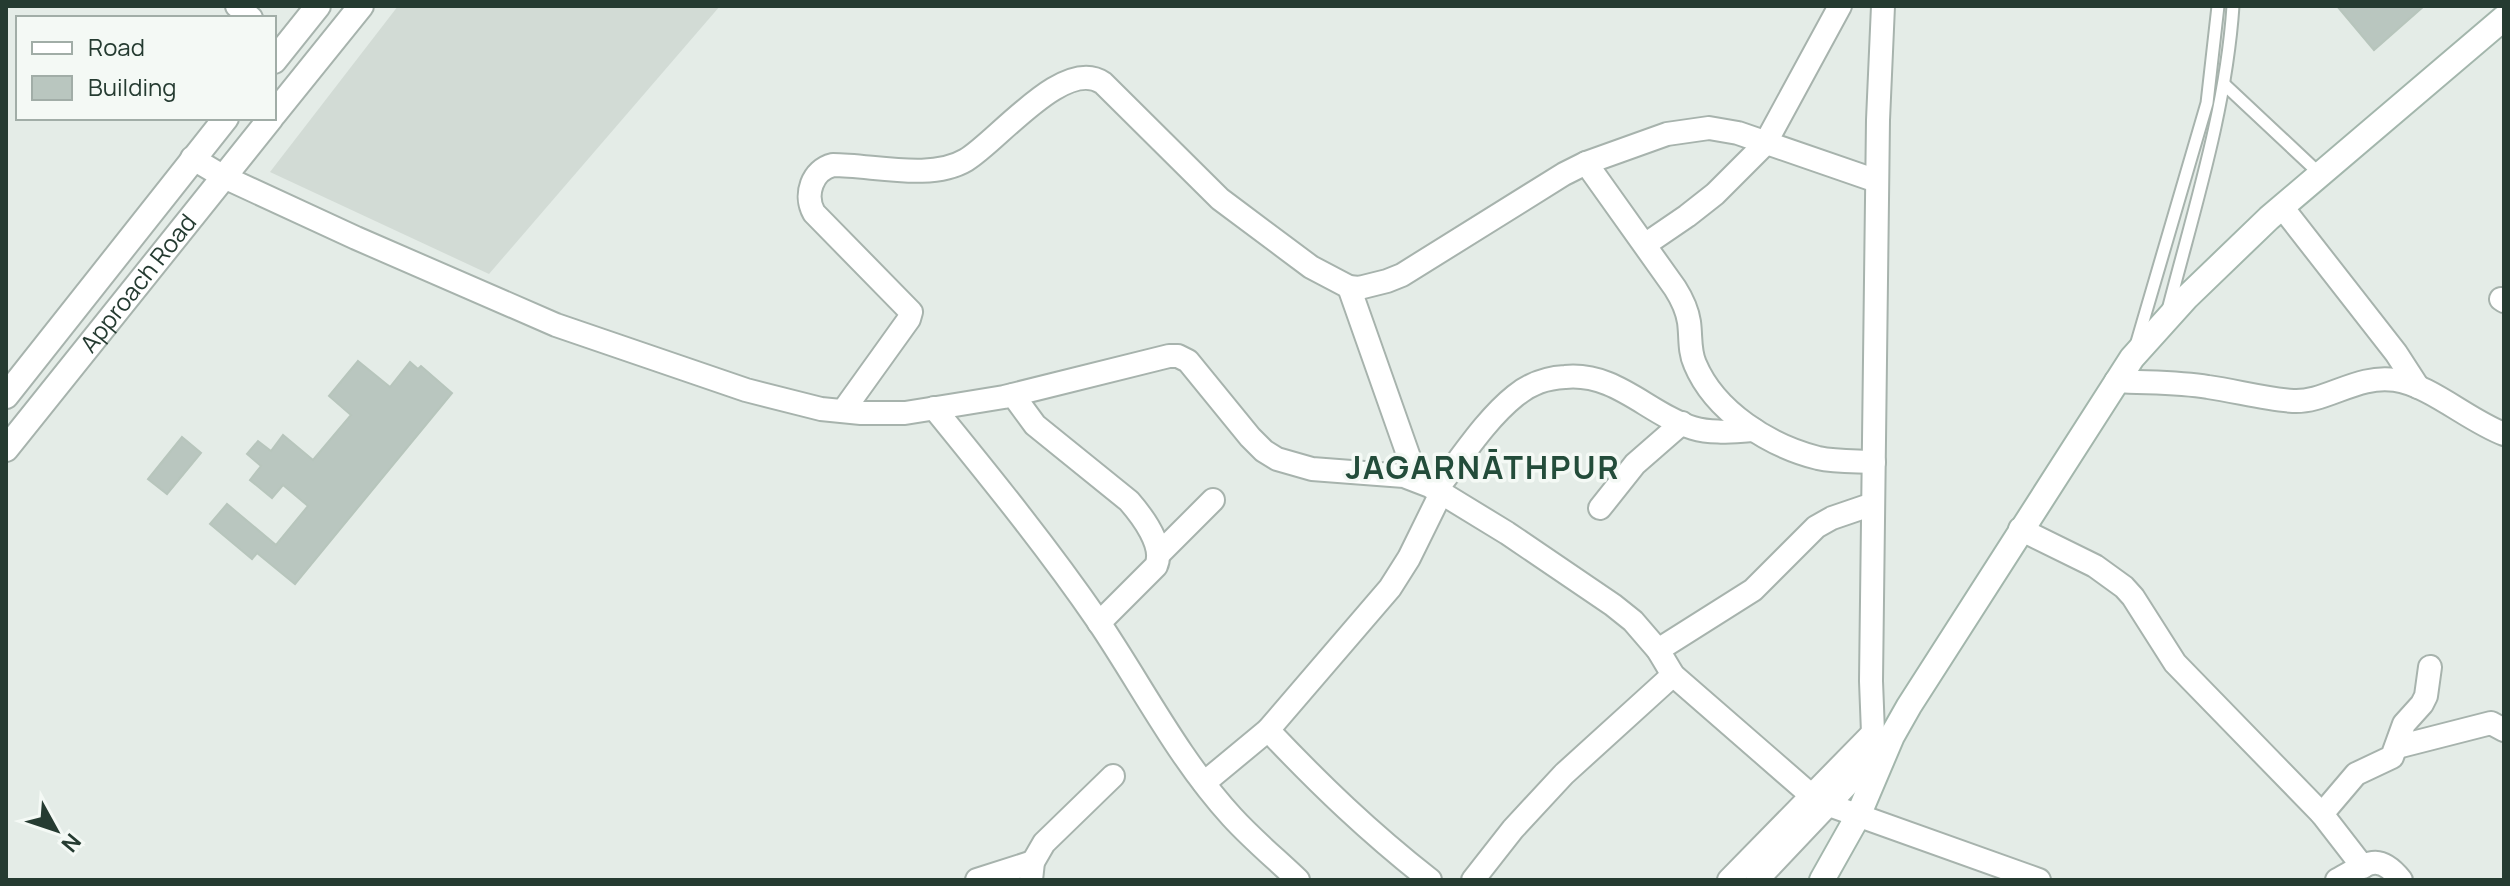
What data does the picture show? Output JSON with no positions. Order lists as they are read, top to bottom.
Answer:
{
  "streets": {
    "main road": ["Approach Road"]
  },
  "districts": ["JAGARNĀTHPUR"],
  "legend": ["Road", "Building"],
  "north": "bottom right"
}
